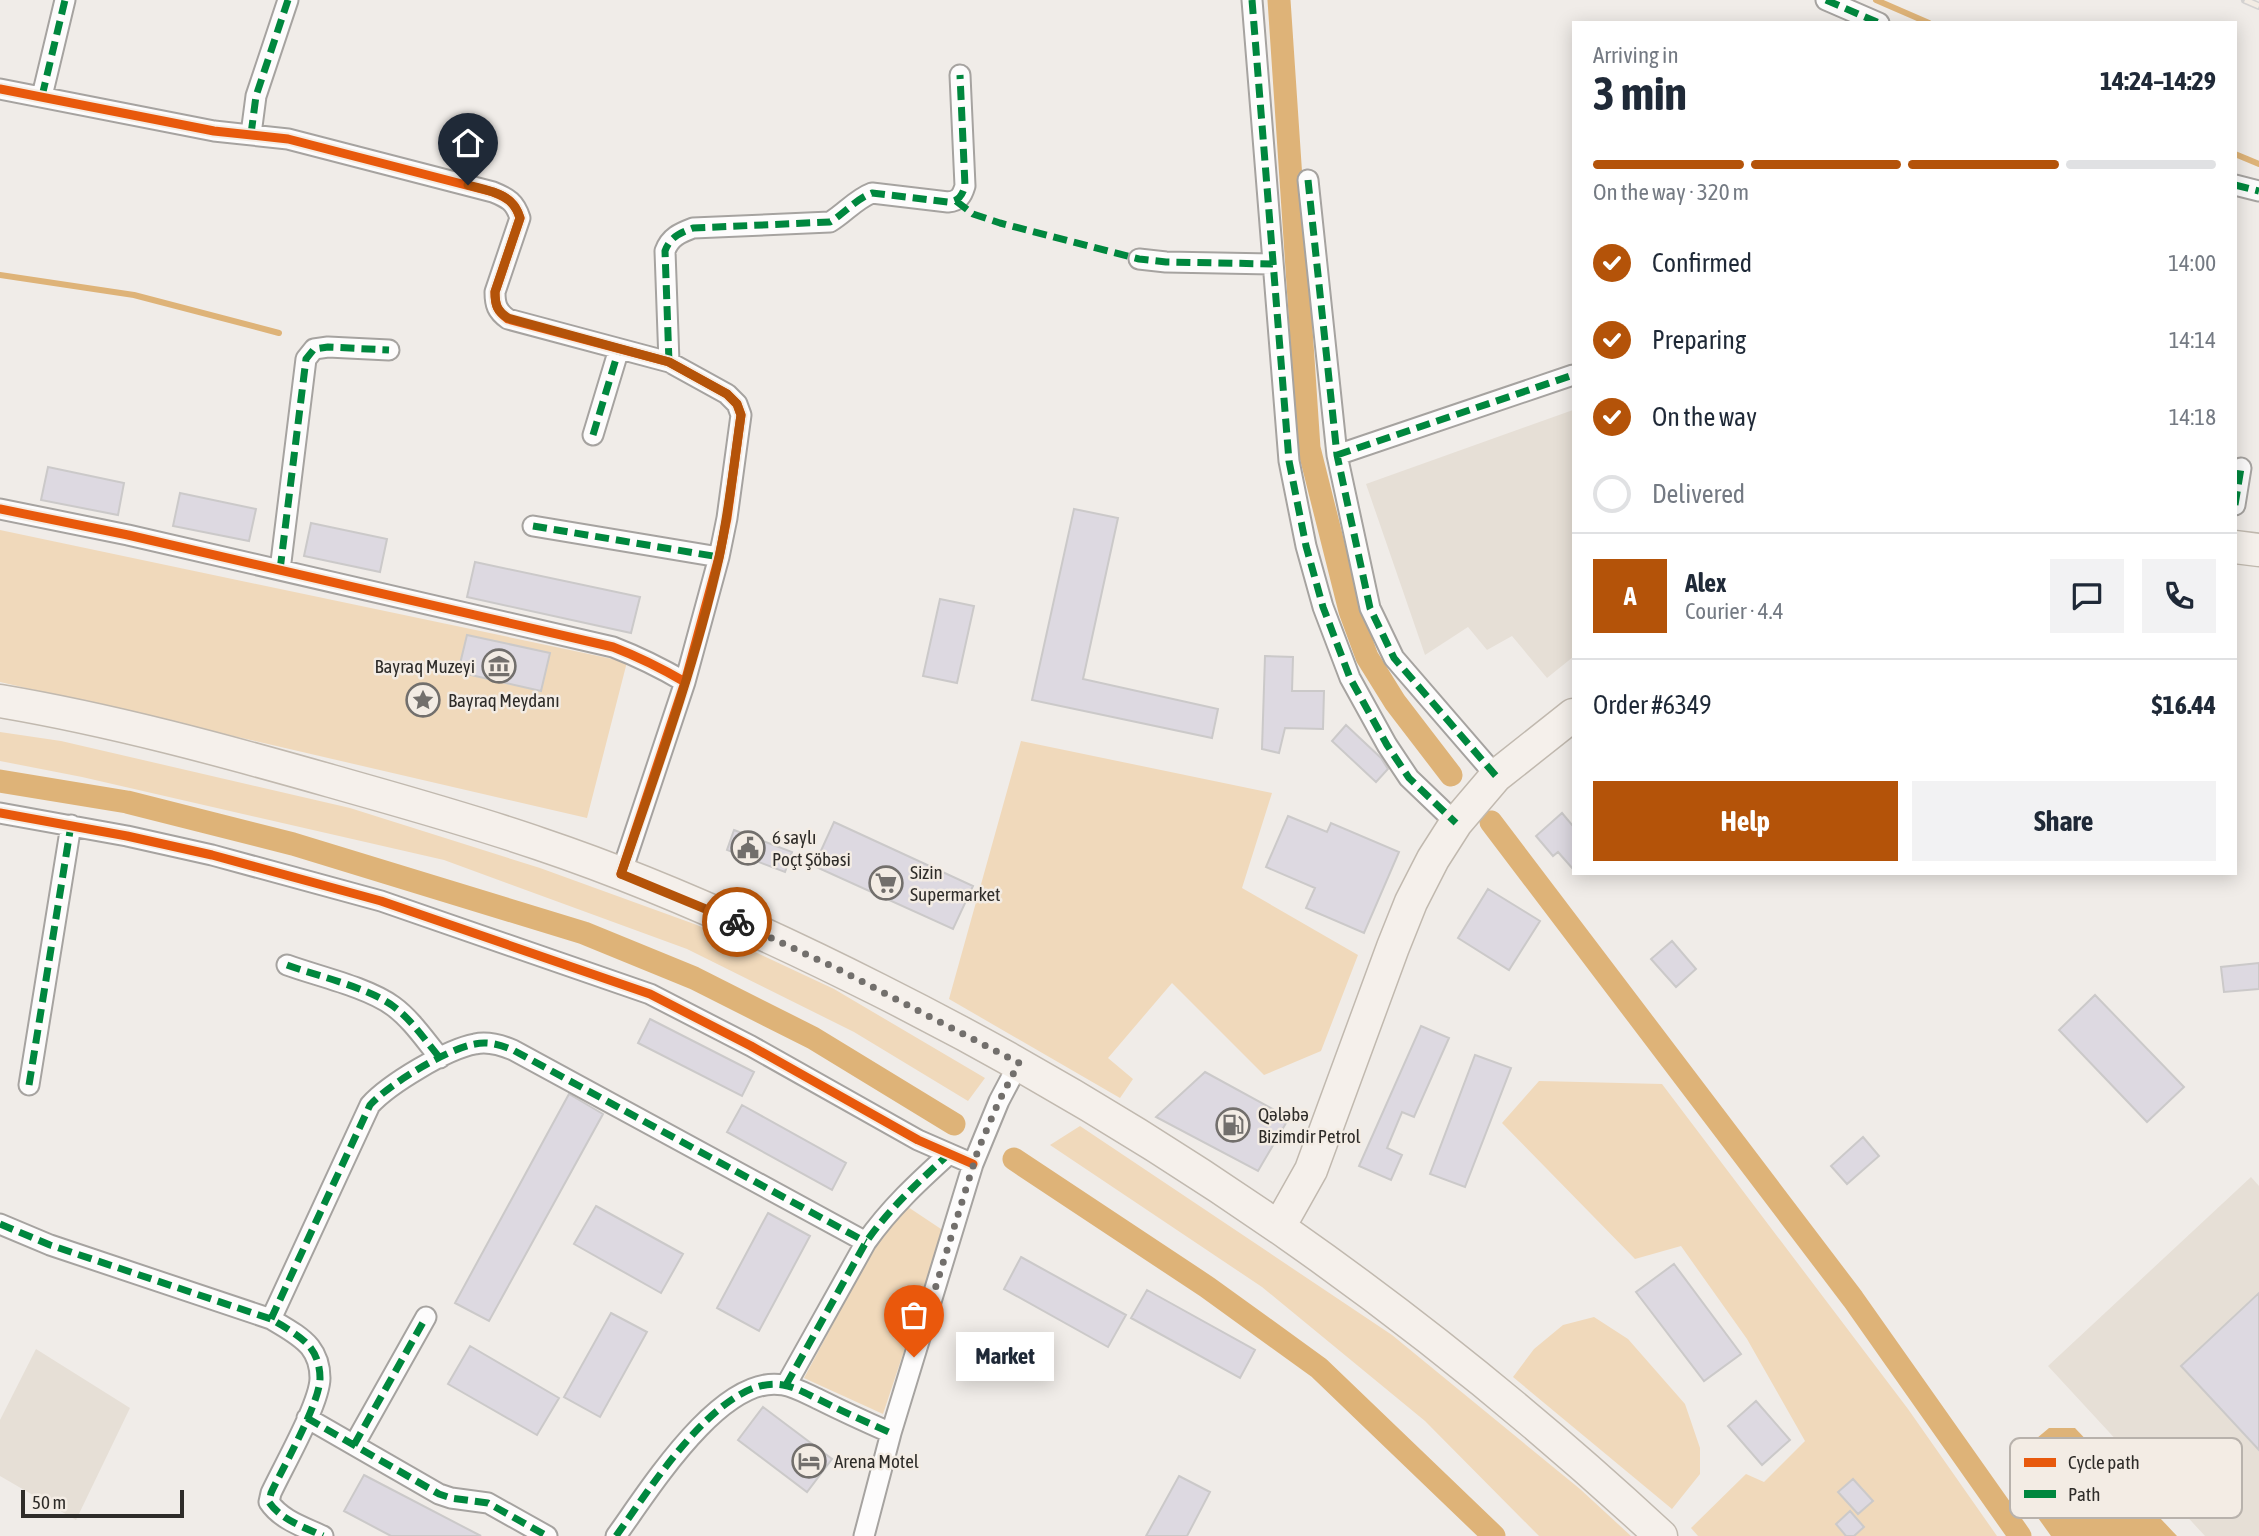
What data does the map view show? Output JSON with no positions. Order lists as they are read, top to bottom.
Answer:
{
  "places": {
    "museum": ["Bayraq Muzeyi"],
    "place": ["Bayraq Meydanı"],
    "public building": ["6 saylı Poçt Şöbəsi"],
    "supermarket": ["Sizin Supermarket"],
    "fuel station": ["Qələbə Bizimdir Petrol"],
    "other": ["Market"],
    "hotel": ["Arena Motel"]
  },
  "legend": ["Cycle path", "Path"],
  "scale_bar": "50 m",
  "page": {
    "heading": ["3 min", "Arriving in", "14:24–14:29"],
    "panel": [
      "Alex",
      "Courier · 4.4",
      "Order #6349",
      "$16.44"
    ],
    "bar": "On the way · 320 m",
    "list": [
      ["Confirmed", "14:00"],
      ["Preparing", "14:14"],
      ["On the way", "14:18"],
      "Delivered"
    ],
    "round": "A",
    "buttons": ["Help", "Share"],
    "bubble": "Market",
    "scale": "50 m"
  }
}
